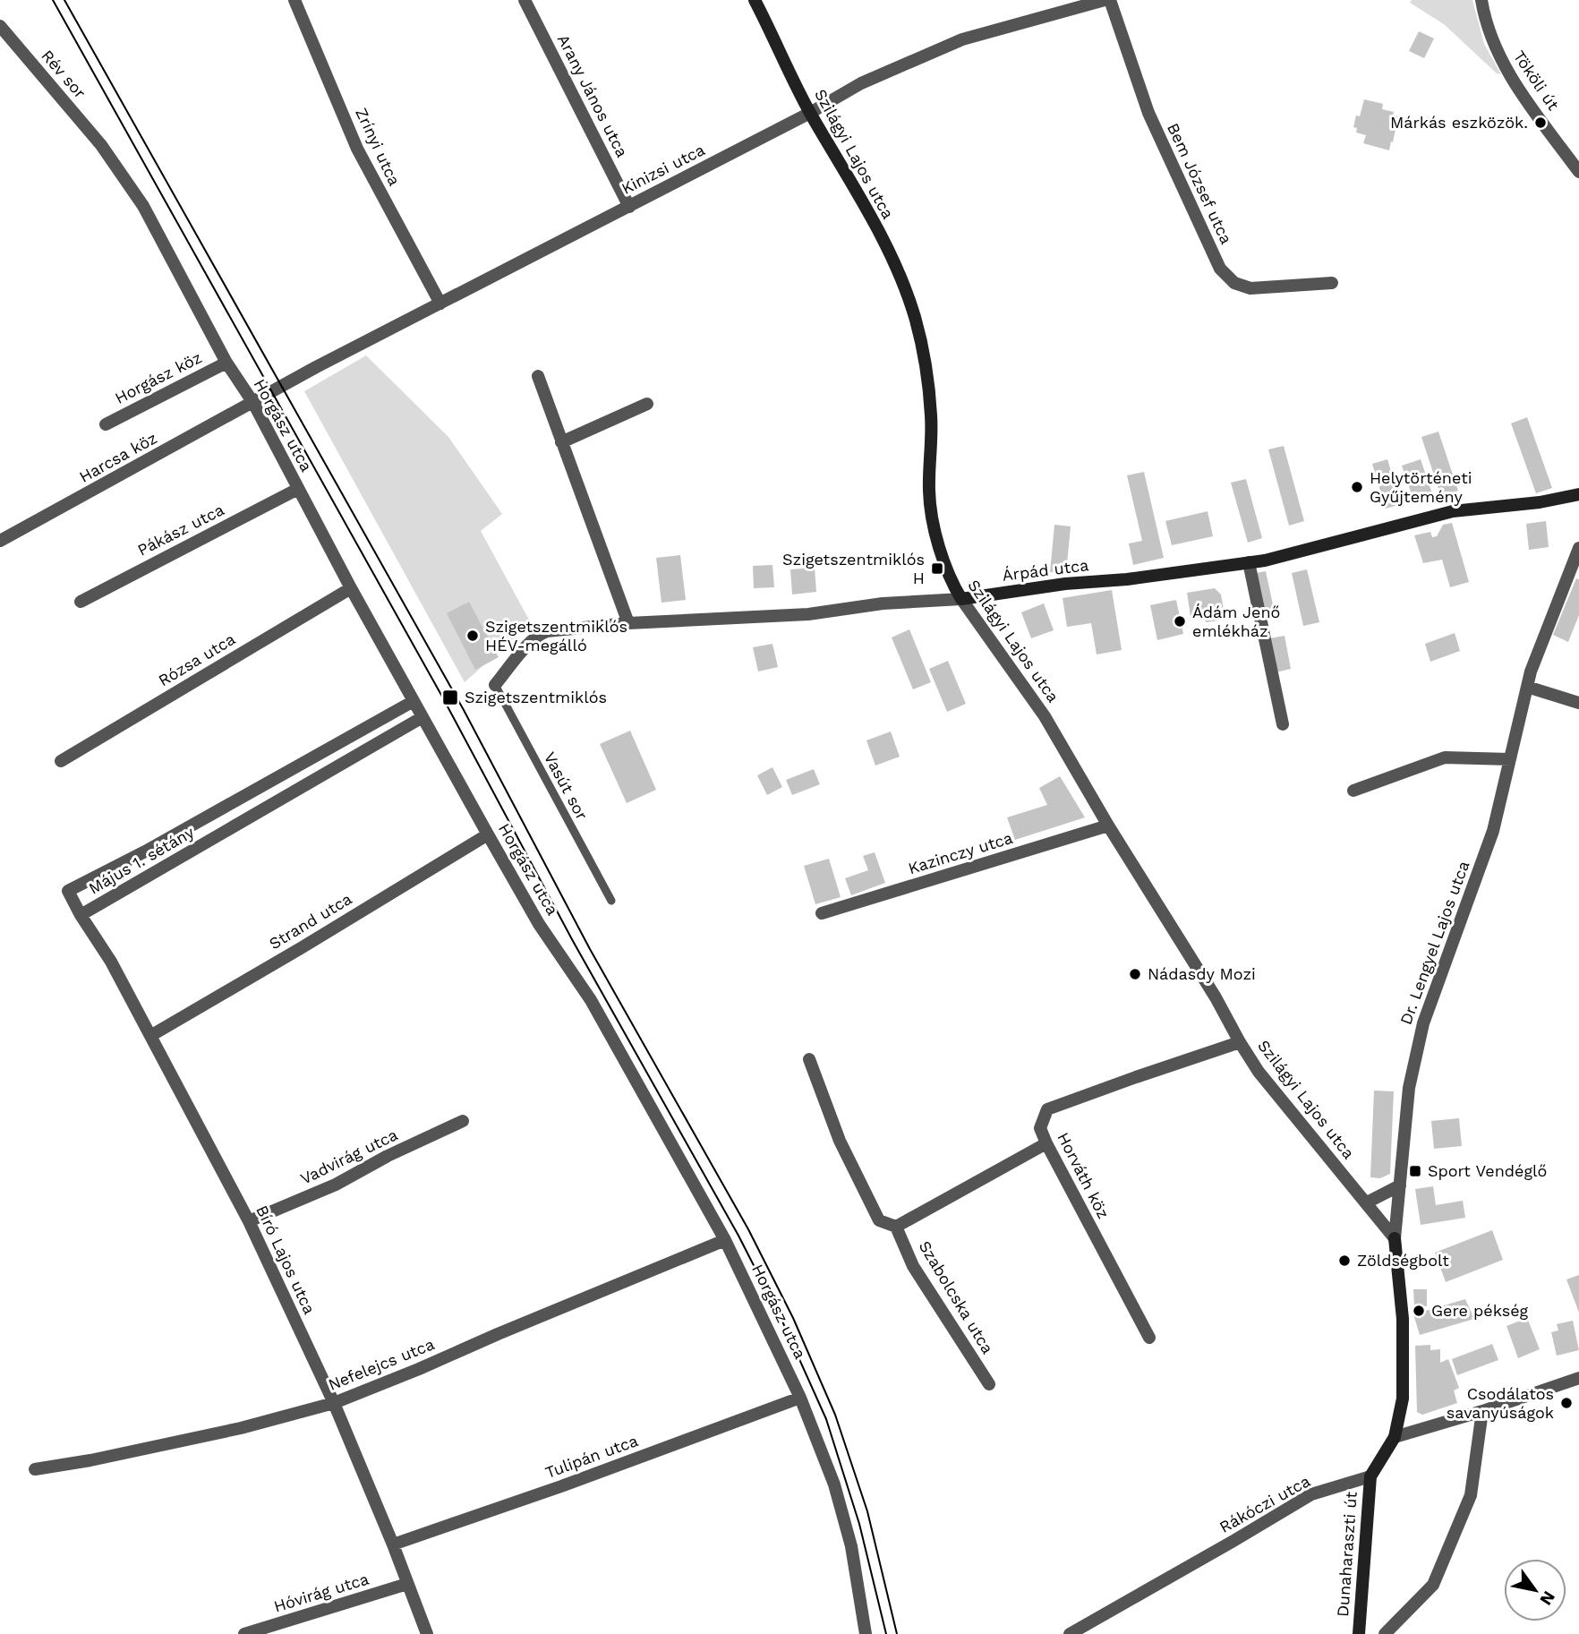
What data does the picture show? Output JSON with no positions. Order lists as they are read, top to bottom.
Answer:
{
  "streets": {
    "street": [
      "Rév sor",
      "Tököli út",
      "Arany János utca",
      "Zrínyi utca",
      "Szilágyi Lajos utca",
      "Kinizsi utca",
      "Bem József utca",
      "Horgász köz",
      "Horgász utca",
      "Harcsa köz",
      "Pákász utca",
      "Árpád utca",
      "Rózsa utca",
      "Kazinczy utca",
      "Május 1. sétány",
      "Strand utca",
      "Dr. Lengyel Lajos utca",
      "Vadvirág utca",
      "Horváth köz",
      "Bíró Lajos utca",
      "Szabolcska utca",
      "Nefelejcs utca",
      "Tulipán utca",
      "Rákóczi utca",
      "Dunaharaszti út",
      "Hóvirág utca"
    ],
    "lane": ["Vasút sor"]
  },
  "crossings": [
    ["Rév sor", "Horgász utca"],
    ["Arany János utca", "Kinizsi utca"],
    ["Zrínyi utca", "Kinizsi utca"],
    ["Szilágyi Lajos utca", "Kinizsi utca"],
    ["Szilágyi Lajos utca", "Árpád utca"],
    ["Szilágyi Lajos utca", "Kazinczy utca"],
    ["Szilágyi Lajos utca", "Dr. Lengyel Lajos utca"],
    ["Szilágyi Lajos utca", "Horváth köz"],
    ["Kinizsi utca", "Horgász utca"],
    ["Kinizsi utca", "Harcsa köz"],
    ["Horgász köz", "Horgász utca"],
    ["Horgász utca", "Harcsa köz"],
    ["Horgász utca", "Pákász utca"],
    ["Horgász utca", "Rózsa utca"],
    ["Horgász utca", "Május 1. sétány"],
    ["Horgász utca", "Strand utca"],
    ["Horgász utca", "Nefelejcs utca"],
    ["Horgász utca", "Tulipán utca"],
    ["Árpád utca", "Vasút sor"],
    ["Május 1. sétány", "Bíró Lajos utca"],
    ["Strand utca", "Bíró Lajos utca"],
    ["Vadvirág utca", "Bíró Lajos utca"],
    ["Bíró Lajos utca", "Nefelejcs utca"],
    ["Bíró Lajos utca", "Tulipán utca"],
    ["Bíró Lajos utca", "Hóvirág utca"],
    ["Rákóczi utca", "Dunaharaszti út"]
  ],
  "places": {
    "other": [
      "Márkás eszközök.",
      "Helytörténeti Gyűjtemény",
      "Ádám Jenő emlékház",
      "Szigetszentmiklós HÉV-megálló",
      "Nádasdy Mozi",
      "Zöldségbolt",
      "Gere pékség",
      "Csodálatos savanyúságok"
    ],
    "transit": ["Szigetszentmiklós H", "Szigetszentmiklós", "Sport Vendéglő"]
  },
  "north": "bottom right"
}
